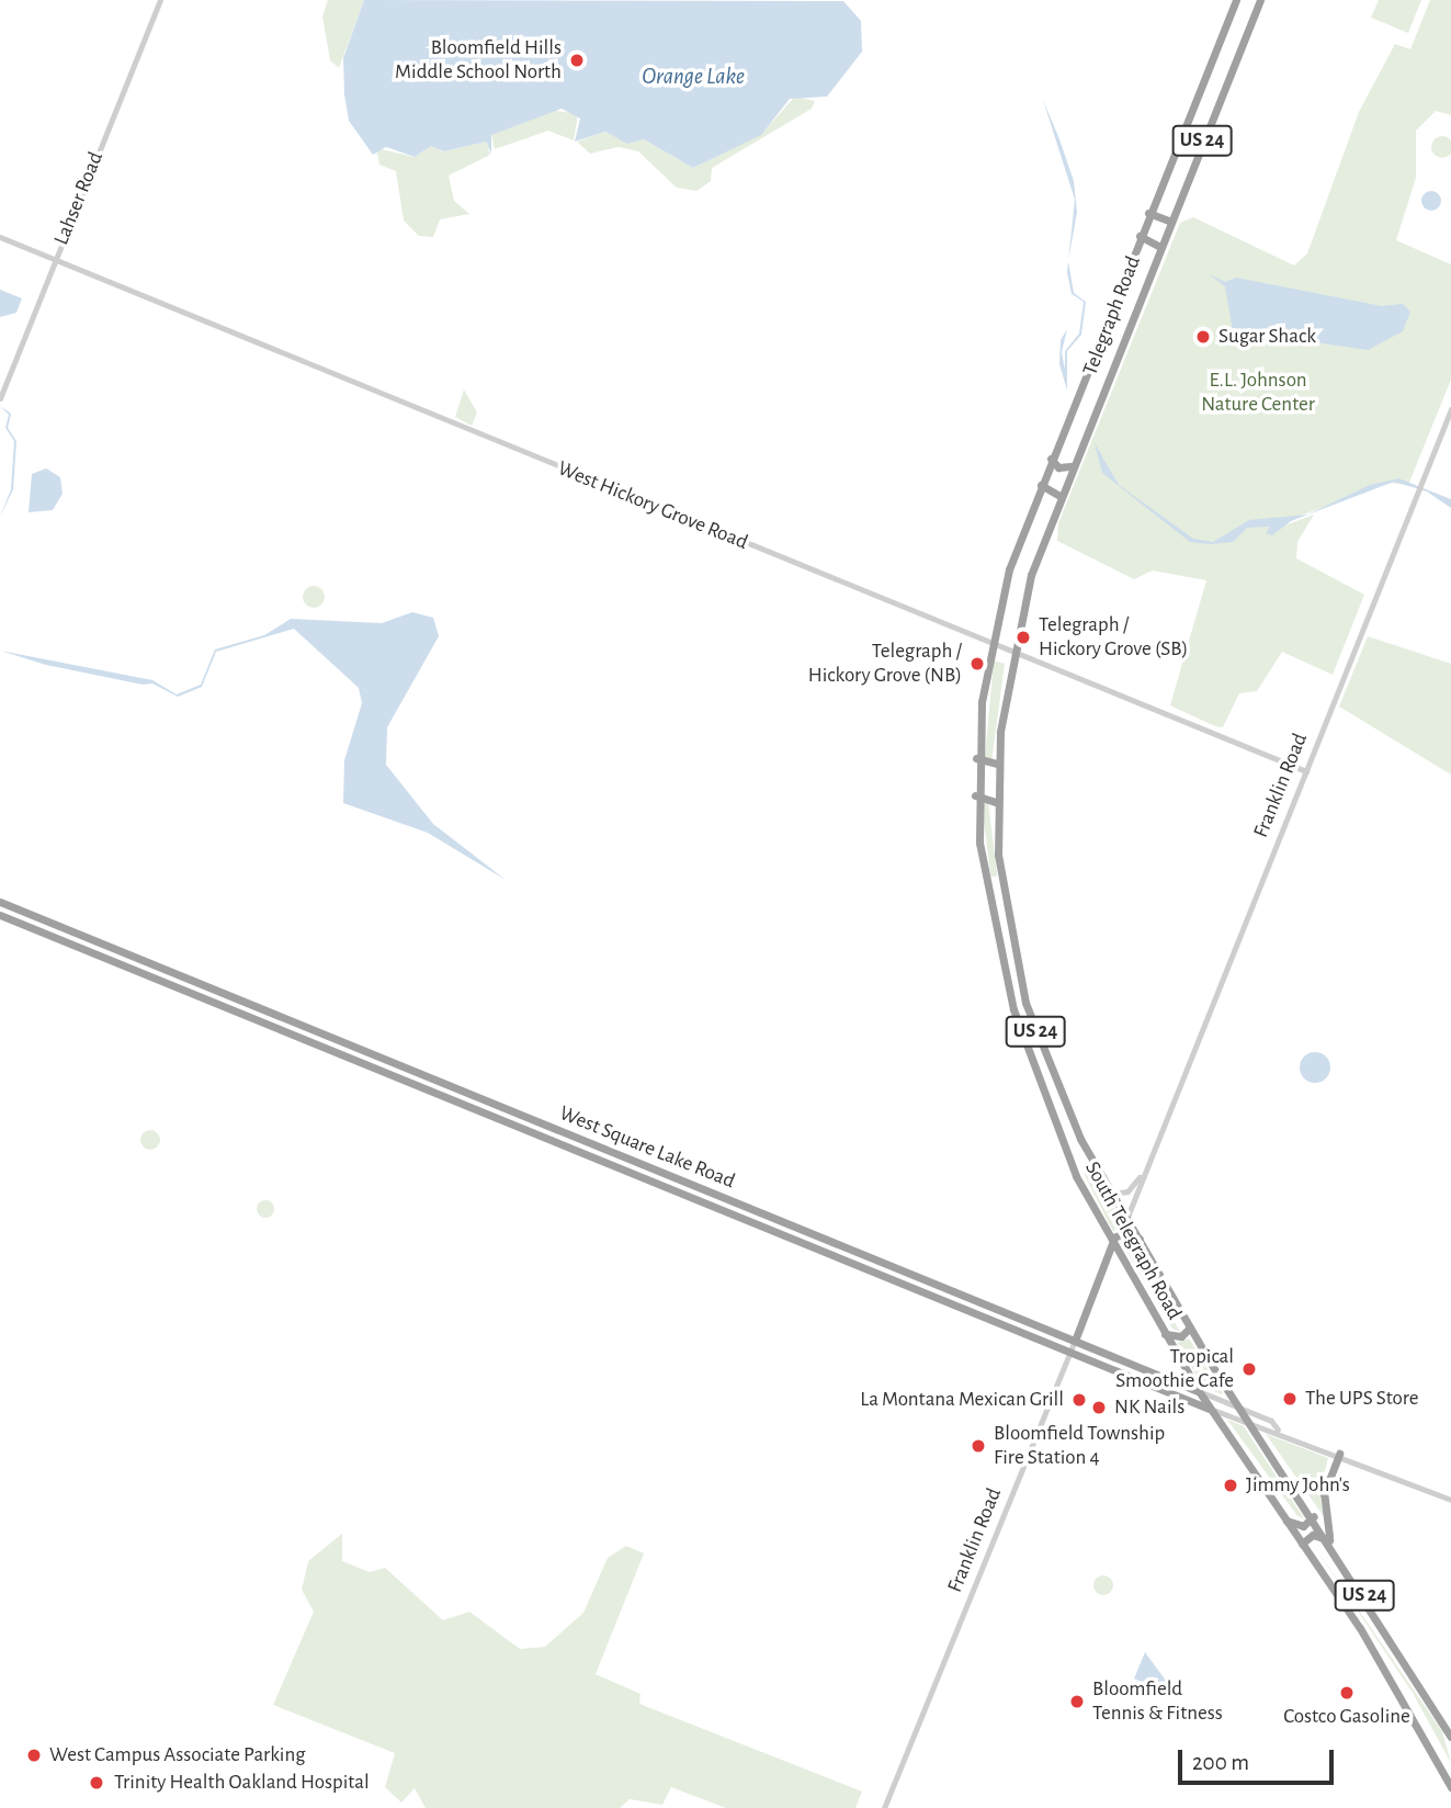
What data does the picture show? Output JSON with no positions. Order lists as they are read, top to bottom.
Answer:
{
  "streets": {
    "highway": [
      "US 24",
      "Telegraph Road",
      "Franklin Road",
      "West Square Lake Road",
      "South Telegraph Road"
    ],
    "street": ["Lahser Road", "West Hickory Grove Road"]
  },
  "crossings": [
    ["Lahser Road", "West Hickory Grove Road"],
    ["Telegraph Road", "West Hickory Grove Road"],
    ["Telegraph Road", "South Telegraph Road"],
    ["West Hickory Grove Road", "Franklin Road"],
    ["West Hickory Grove Road", "South Telegraph Road"],
    ["Franklin Road", "West Square Lake Road"],
    ["Franklin Road", "South Telegraph Road"],
    ["West Square Lake Road", "South Telegraph Road"]
  ],
  "water": ["Orange Lake"],
  "parks": ["E.L. Johnson Nature Center"],
  "places": [
    "Bloomfield Hills Middle School North",
    "Sugar Shack",
    "Telegraph / Hickory Grove (SB)",
    "Telegraph / Hickory Grove (NB)",
    "Tropical Smoothie Cafe",
    "The UPS Store",
    "La Montana Mexican Grill",
    "NK Nails",
    "Bloomfield Township Fire Station 4",
    "Jimmy John's",
    "Costco Gasoline",
    "Bloomfield Tennis & Fitness",
    "West Campus Associate Parking",
    "Trinity Health Oakland Hospital"
  ],
  "scale_bar": "200 m"
}
